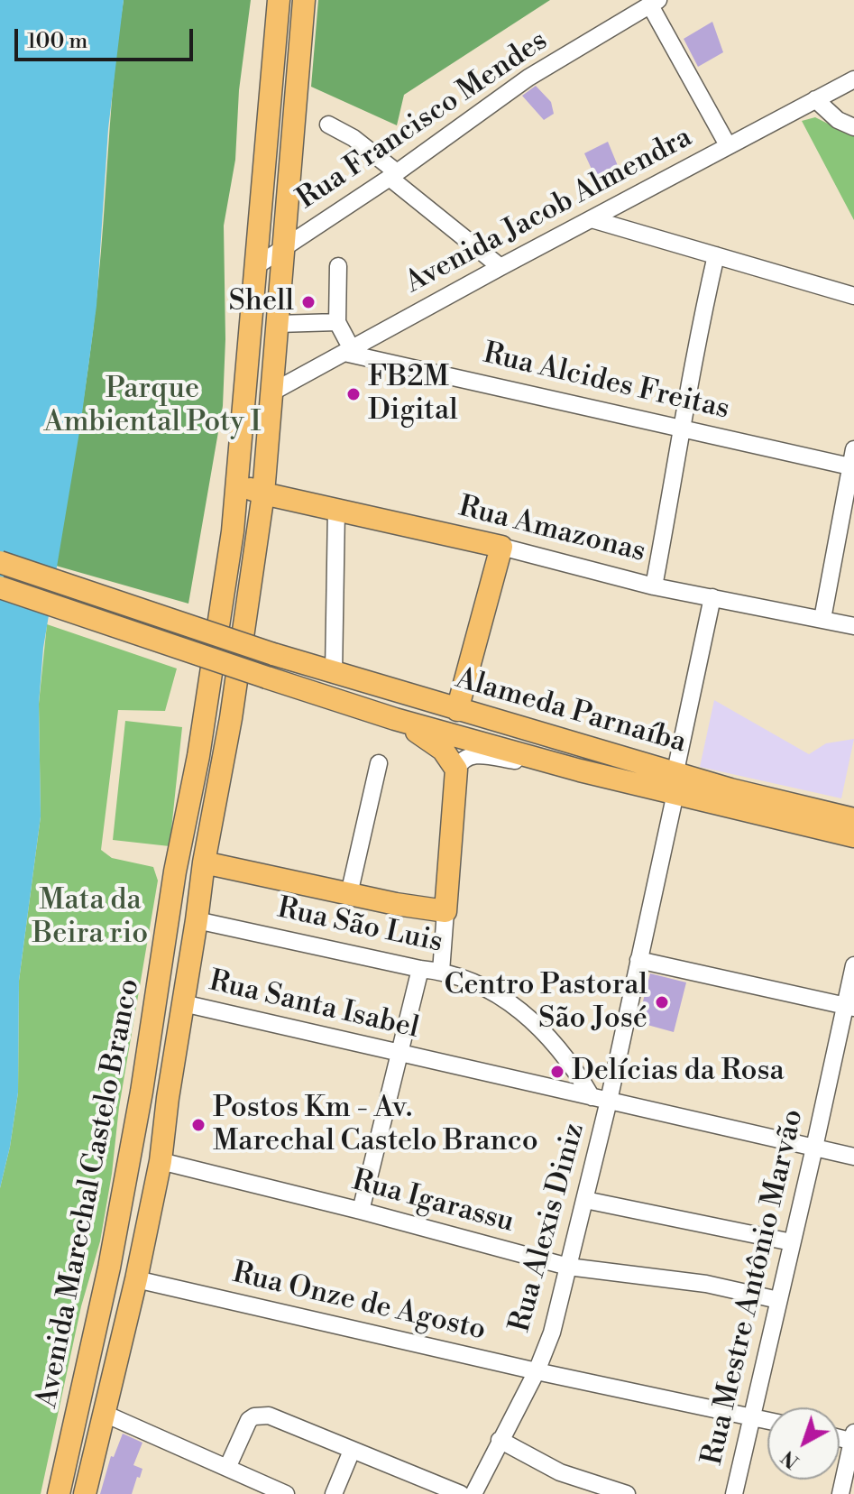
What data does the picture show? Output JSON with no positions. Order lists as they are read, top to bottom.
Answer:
{
  "streets": {
    "main road": ["Rua Amazonas", "Alameda Parnaíba", "Avenida Marechal Castelo Branco"],
    "street": [
      "Rua Francisco Mendes",
      "Avenida Jacob Almendra",
      "Rua Alcides Freitas",
      "Rua São Luis",
      "Rua Santa Isabel",
      "Rua Igarassu",
      "Rua Alexis Diniz",
      "Rua Mestre Antônio Marvão",
      "Rua Onze de Agosto"
    ]
  },
  "crossings": [
    ["Rua Francisco Mendes", "Avenida Marechal Castelo Branco"],
    ["Avenida Jacob Almendra", "Rua Alcides Freitas"],
    ["Avenida Jacob Almendra", "Avenida Marechal Castelo Branco"],
    ["Rua Amazonas", "Avenida Marechal Castelo Branco"],
    ["Rua Amazonas", "Rua Alexis Diniz"],
    ["Alameda Parnaíba", "Rua Alexis Diniz"],
    ["Rua São Luis", "Rua Santa Isabel"],
    ["Rua São Luis", "Avenida Marechal Castelo Branco"],
    ["Rua São Luis", "Rua Alexis Diniz"],
    ["Rua Santa Isabel", "Avenida Marechal Castelo Branco"],
    ["Rua Santa Isabel", "Rua Alexis Diniz"],
    ["Rua Santa Isabel", "Rua Mestre Antônio Marvão"],
    ["Avenida Marechal Castelo Branco", "Rua Igarassu"],
    ["Avenida Marechal Castelo Branco", "Rua Onze de Agosto"],
    ["Rua Igarassu", "Rua Alexis Diniz"],
    ["Rua Igarassu", "Rua Mestre Antônio Marvão"],
    ["Rua Alexis Diniz", "Rua Onze de Agosto"],
    ["Rua Mestre Antônio Marvão", "Rua Onze de Agosto"]
  ],
  "parks": ["Parque Ambiental Poty I", "Mata da Beira rio"],
  "places": [
    "Shell",
    "FB2M Digital",
    "Centro Pastoral São José",
    "Delícias da Rosa",
    "Postos Km - Av. Marechal Castelo Branco"
  ],
  "scale_bar": "100 m",
  "north": "bottom left"
}
